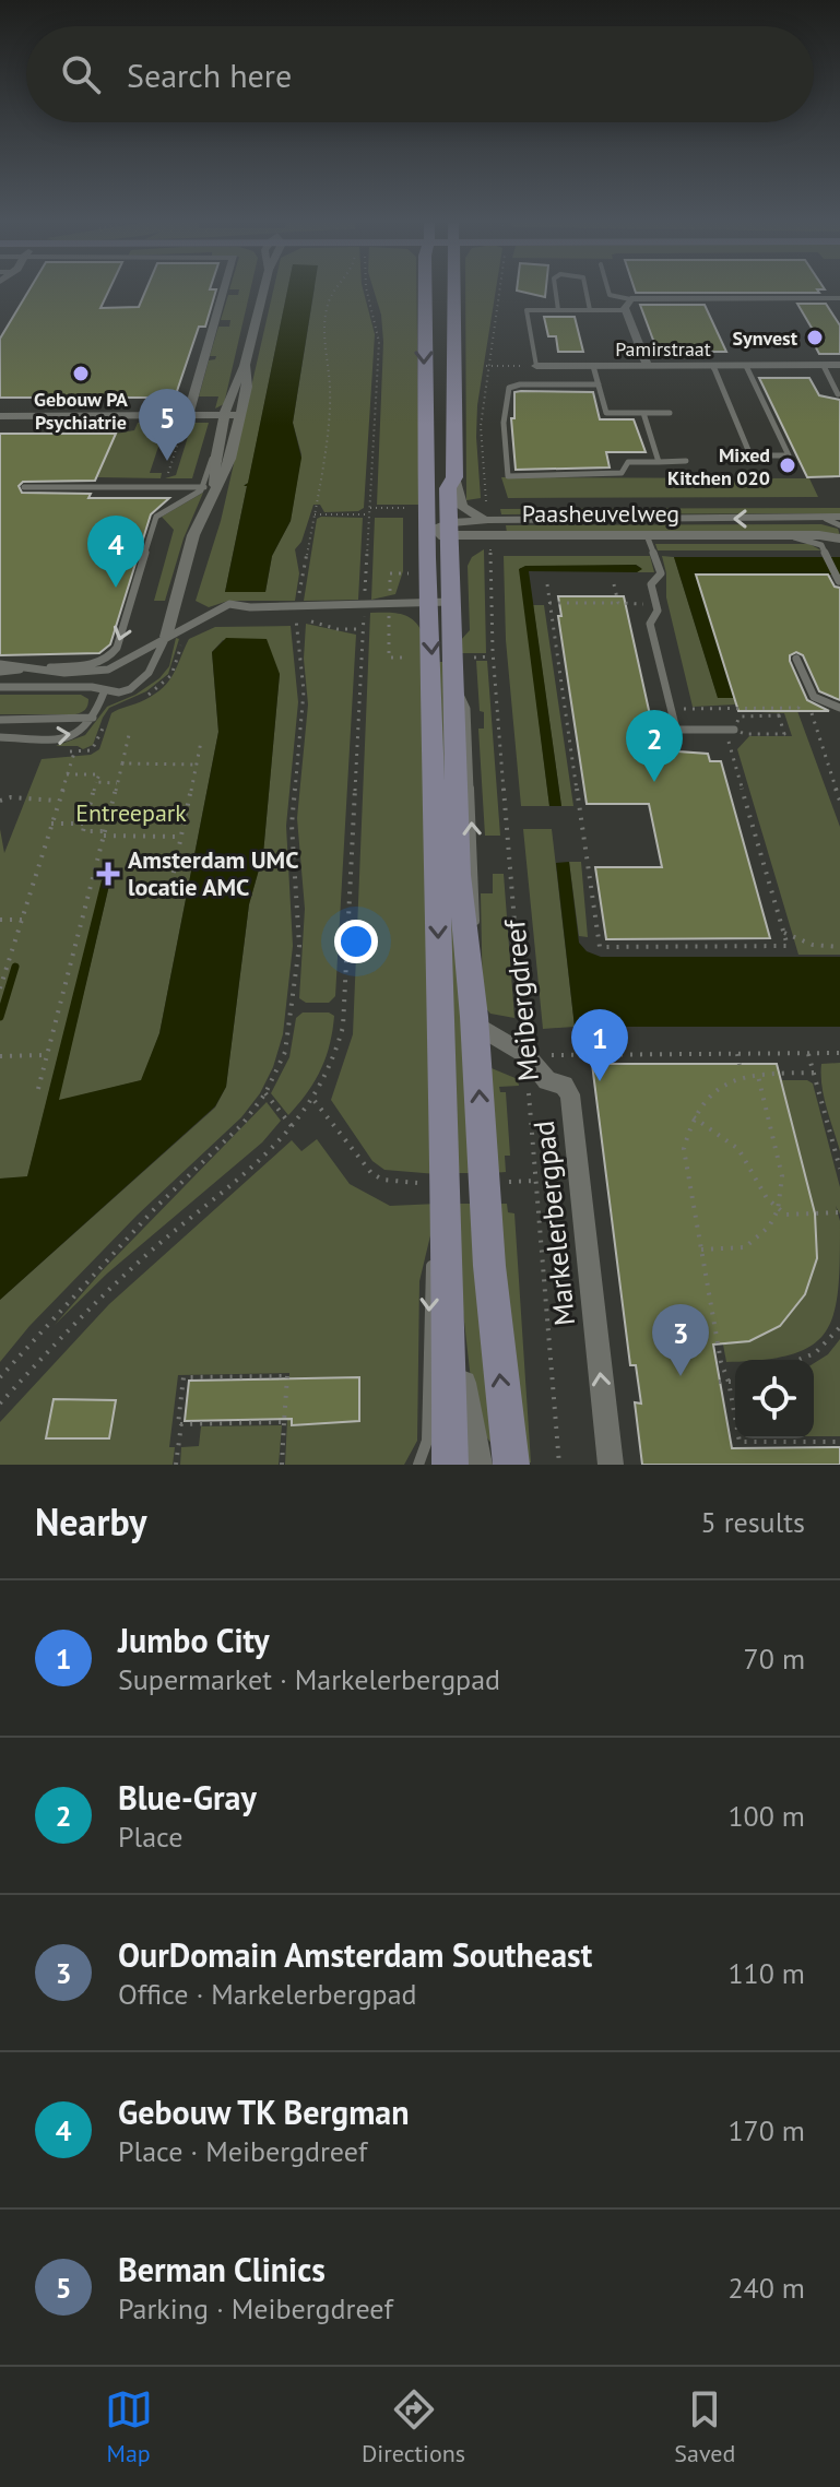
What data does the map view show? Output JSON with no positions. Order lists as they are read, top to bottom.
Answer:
{
  "streets": {
    "main road": ["Meibergdreef"],
    "street": ["Pamirstraat", "Paasheuvelweg", "Markelerbergpad"]
  },
  "crossings": [
    ["Paasheuvelweg", "Meibergdreef"],
    ["Meibergdreef", "Markelerbergpad"]
  ],
  "one_way": ["Markelerbergpad"],
  "parks": ["Entreepark"],
  "places": {
    "other": ["Synvest", "Gebouw PA Psychiatrie", "Mixed Kitchen 020"],
    "health": ["Amsterdam UMC locatie AMC"]
  },
  "page": {
    "search": "Search here",
    "pins": [
      "5",
      "4",
      "2",
      "1",
      "3"
    ],
    "heading": ["Nearby", "5 results"],
    "list": [
      {
        "mark": "1",
        "name": "Jumbo City",
        "note": "Supermarket · Markelerbergpad",
        "value": "70 m"
      },
      {
        "mark": "2",
        "name": "Blue-Gray",
        "note": "Place",
        "value": "100 m"
      },
      {
        "mark": "3",
        "name": "OurDomain Amsterdam Southeast",
        "note": "Office · Markelerbergpad",
        "value": "110 m"
      },
      {
        "mark": "4",
        "name": "Gebouw TK Bergman",
        "note": "Place · Meibergdreef",
        "value": "170 m"
      },
      {
        "mark": "5",
        "name": "Berman Clinics",
        "note": "Parking · Meibergdreef",
        "value": "240 m"
      }
    ],
    "nav": ["Map", "Directions", "Saved"]
  }
}
